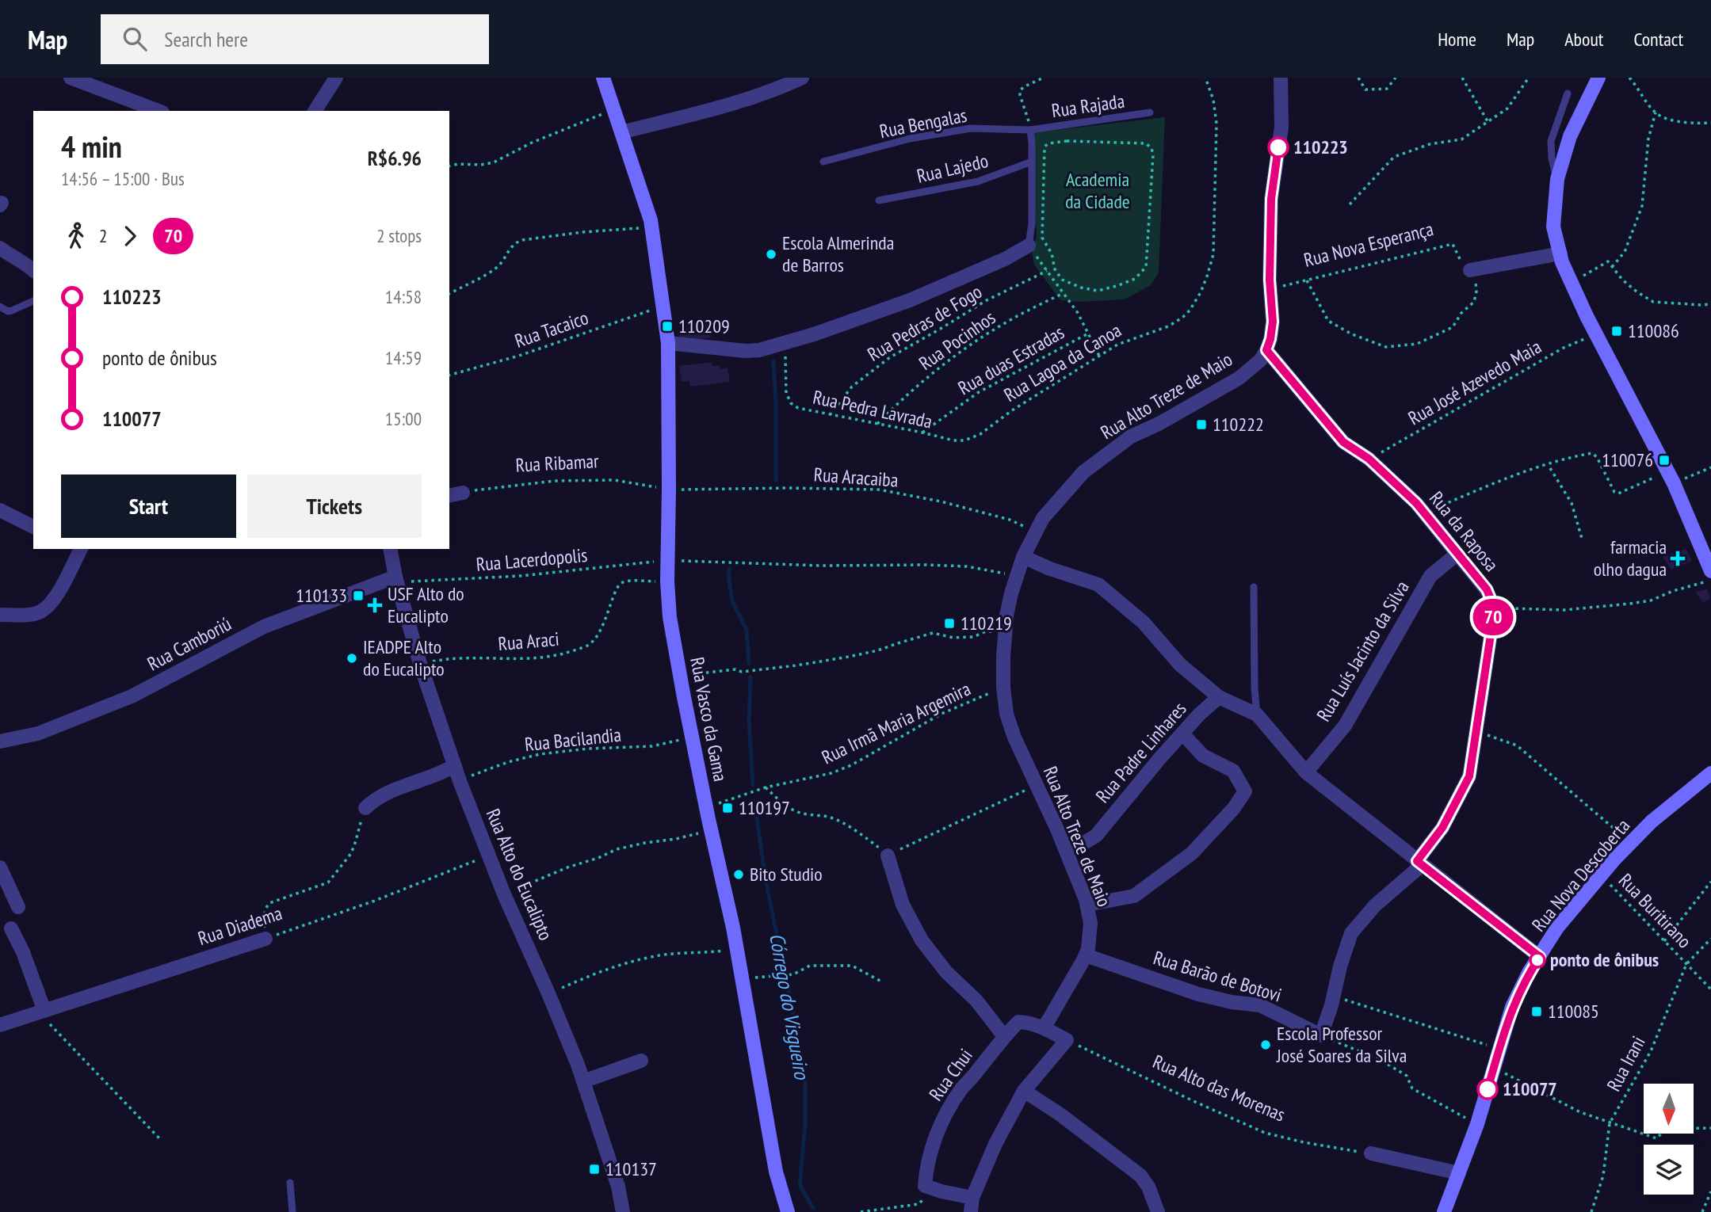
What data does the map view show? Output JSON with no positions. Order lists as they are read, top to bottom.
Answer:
{
  "streets": {
    "main road": ["Rua Vasco da Gama", "Rua Nova Descoberta"],
    "street": [
      "Rua Alto Treze de Maio",
      "Rua da Raposa",
      "Rua Camboriú",
      "Rua Luís Jacinto da Silva",
      "Rua Padre Linhares",
      "Rua Alto do Eucalipto",
      "Rua Diadema",
      "Rua Barão de Botovi",
      "Rua Chui"
    ],
    "lane": ["Rua Rajada", "Rua Bengalas", "Rua Lajedo"],
    "path": [
      "Rua Nova Esperança",
      "Rua Pedras de Fogo",
      "Rua Tacaico",
      "Rua Pocinhos",
      "Rua duas Estradas",
      "Rua Lagoa da Canoa",
      "Rua José Azevedo Maia",
      "Rua Pedra Lavrada",
      "Rua Ribamar",
      "Rua Aracaiba",
      "Rua Lacerdopolis",
      "Rua Araci",
      "Rua Irmã Maria Argemira",
      "Rua Bacilandia",
      "Rua Buritirano",
      "Rua Irani",
      "Rua Alto das Morenas"
    ]
  },
  "crossings": [
    ["Rua Rajada", "Rua Bengalas"],
    ["Rua Nova Esperança", "Rua Alto Treze de Maio"],
    ["Rua Pedras de Fogo", "Rua Pedra Lavrada"],
    ["Rua Tacaico", "Rua Vasco da Gama"],
    ["Rua Pocinhos", "Rua Pedra Lavrada"],
    ["Rua duas Estradas", "Rua Pedra Lavrada"],
    ["Rua Lagoa da Canoa", "Rua Pedra Lavrada"],
    ["Rua José Azevedo Maia", "Rua da Raposa"],
    ["Rua Alto Treze de Maio", "Rua Aracaiba"],
    ["Rua Alto Treze de Maio", "Rua da Raposa"],
    ["Rua Alto Treze de Maio", "Rua Lacerdopolis"],
    ["Rua Alto Treze de Maio", "Rua Irmã Maria Argemira"],
    ["Rua Alto Treze de Maio", "Rua Padre Linhares"],
    ["Rua Alto Treze de Maio", "Rua Barão de Botovi"],
    ["Rua Alto Treze de Maio", "Rua Chui"],
    ["Rua Ribamar", "Rua Aracaiba"],
    ["Rua Ribamar", "Rua Vasco da Gama"],
    ["Rua Aracaiba", "Rua Vasco da Gama"],
    ["Rua da Raposa", "Rua Luís Jacinto da Silva"],
    ["Rua Lacerdopolis", "Rua Camboriú"],
    ["Rua Lacerdopolis", "Rua Vasco da Gama"],
    ["Rua Lacerdopolis", "Rua Alto do Eucalipto"],
    ["Rua Araci", "Rua Vasco da Gama"],
    ["Rua Araci", "Rua Alto do Eucalipto"],
    ["Rua Camboriú", "Rua Alto do Eucalipto"],
    ["Rua Vasco da Gama", "Rua Irmã Maria Argemira"],
    ["Rua Vasco da Gama", "Rua Bacilandia"],
    ["Rua Bacilandia", "Rua Alto do Eucalipto"],
    ["Rua Alto do Eucalipto", "Rua Diadema"],
    ["Rua Nova Descoberta", "Rua Buritirano"],
    ["Rua Buritirano", "Rua Irani"],
    ["Rua Chui", "Rua Alto das Morenas"]
  ],
  "water": ["Córrego do Visgueiro"],
  "parks": ["Academia da Cidade"],
  "places": {
    "other": [
      "110223",
      "Escola Almerinda de Barros",
      "IEADPE Alto do Eucalipto",
      "Bito Studio",
      "ponto de ônibus",
      "Escola Professor José Soares da Silva",
      "110077"
    ],
    "transit": [
      "110209",
      "110086",
      "110222",
      "110076",
      "110133",
      "110219",
      "110197",
      "110085",
      "110137"
    ],
    "health": ["farmacia olho dagua", "USF Alto do Eucalipto"]
  },
  "lines": ["bus line 70"],
  "north": "bottom",
  "page": {
    "header": "Map",
    "search": "Search here",
    "nav": [
      "Home",
      "Map",
      "About",
      "Contact"
    ],
    "on_map": "70",
    "heading": ["4 min", "14:56 – 15:00 · Bus", "R$6.96"],
    "legs": ["2", "70", "2 stops"],
    "list": [
      {
        "name": "110223",
        "value": "14:58"
      },
      {
        "name": "ponto de ônibus",
        "value": "14:59"
      },
      {
        "name": "110077",
        "value": "15:00"
      }
    ],
    "buttons": ["Start", "Tickets"]
  }
}
